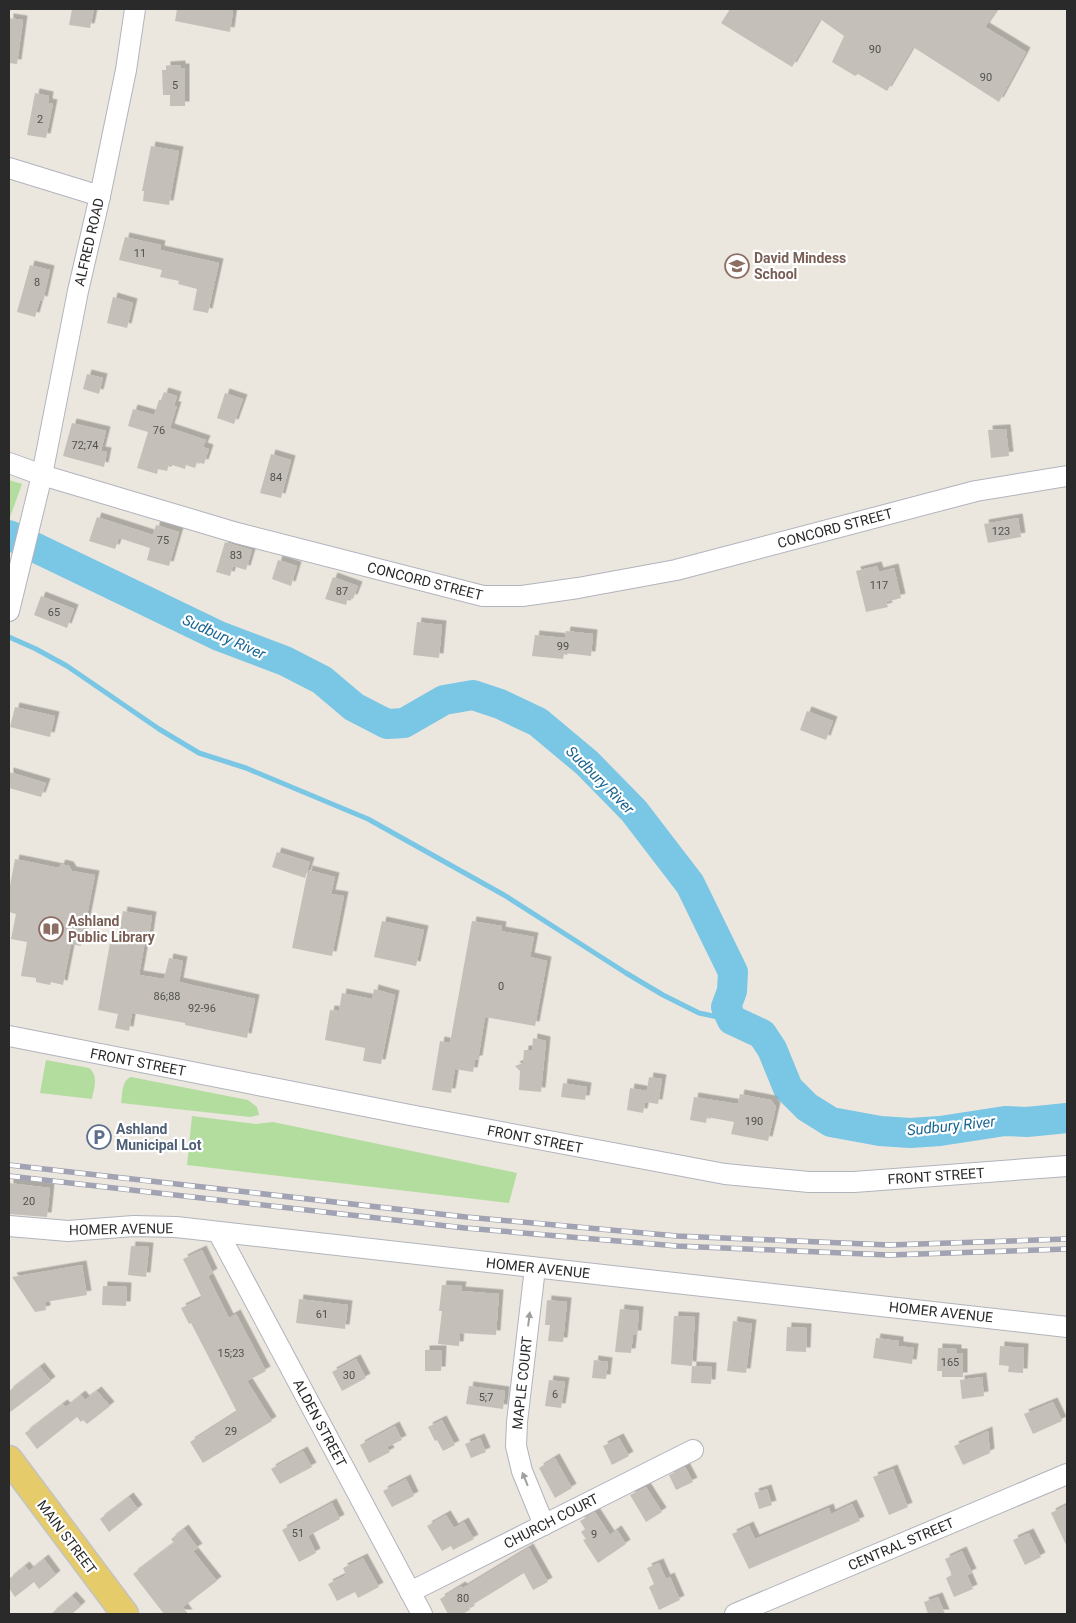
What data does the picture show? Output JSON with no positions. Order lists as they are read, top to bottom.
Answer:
{
  "streets": {
    "main road": ["MAIN STREET"],
    "street": [
      "ALFRED ROAD",
      "CONCORD STREET",
      "FRONT STREET",
      "HOMER AVENUE",
      "MAPLE COURT",
      "ALDEN STREET",
      "CHURCH COURT",
      "CENTRAL STREET"
    ]
  },
  "crossings": [
    ["ALFRED ROAD", "CONCORD STREET"],
    ["HOMER AVENUE", "MAPLE COURT"],
    ["HOMER AVENUE", "ALDEN STREET"],
    ["MAPLE COURT", "CHURCH COURT"],
    ["ALDEN STREET", "CHURCH COURT"]
  ],
  "one_way": ["MAPLE COURT"],
  "water": ["Sudbury River"],
  "places": {
    "school or university": ["David Mindess School"],
    "library": ["Ashland Public Library"],
    "parking": ["Ashland Municipal Lot"]
  },
  "house_numbers": [
    "90",
    "90",
    "5",
    "2",
    "11",
    "8",
    "76",
    "72;74",
    "84",
    "123",
    "75",
    "83",
    "117",
    "87",
    "65",
    "99",
    "0",
    "86;88",
    "92-96",
    "190",
    "20",
    "61",
    "15;23",
    "165",
    "30",
    "6",
    "5;7",
    "29",
    "51",
    "9",
    "80"
  ]
}
